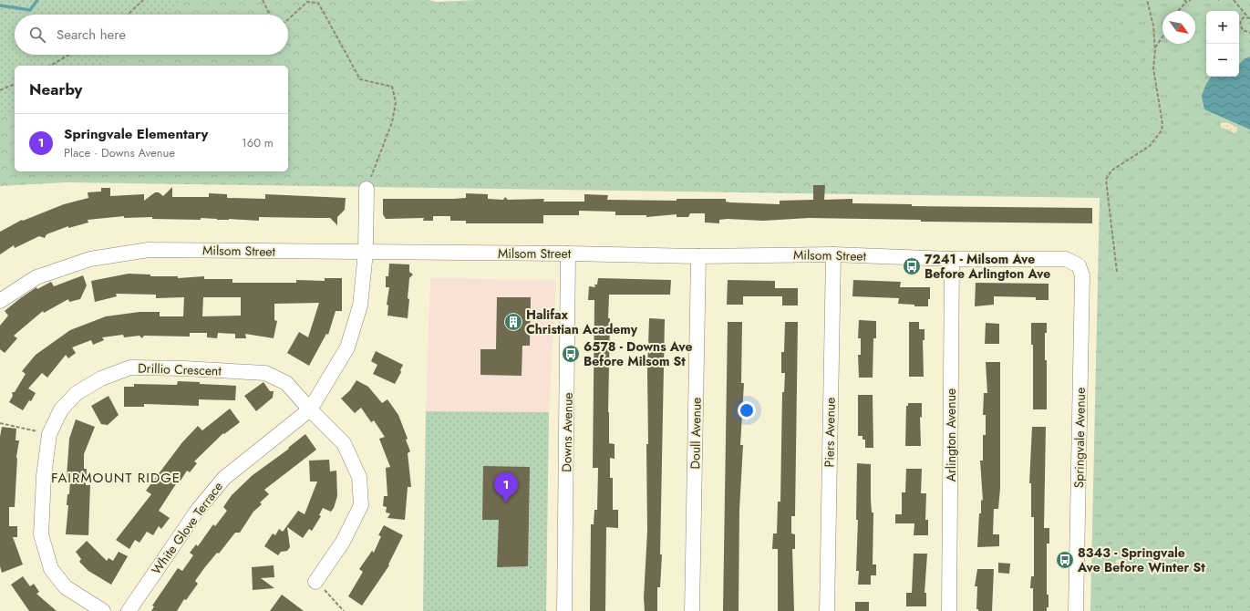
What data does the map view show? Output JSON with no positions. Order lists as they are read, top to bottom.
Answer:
{
  "streets": {
    "street": [
      "Milsom Street",
      "Drillio Crescent",
      "Downs Avenue",
      "Piers Avenue",
      "Doull Avenue",
      "Arlington Avenue",
      "Springvale Avenue",
      "White Glove Terrace"
    ]
  },
  "crossings": [
    ["Milsom Street", "Downs Avenue"],
    ["Milsom Street", "Piers Avenue"],
    ["Milsom Street", "Doull Avenue"],
    ["Milsom Street", "Arlington Avenue"],
    ["Milsom Street", "Springvale Avenue"],
    ["Milsom Street", "White Glove Terrace"],
    ["Drillio Crescent", "White Glove Terrace"]
  ],
  "districts": ["FAIRMOUNT RIDGE"],
  "places": {
    "bus stop": ["7241 - Milsom Ave Before Arlington Ave", "6578 - Downs Ave Before Milsom St", "8343 - Springvale Ave Before Winter St"],
    "building": ["Halifax Christian Academy"]
  },
  "north": "bottom right",
  "page": {
    "map_buttons": ["+", "−"],
    "search": "Search here",
    "heading": "Nearby",
    "list": [
      {
        "mark": "1",
        "name": "Springvale Elementary",
        "note": "Place · Downs Avenue",
        "value": "160 m"
      }
    ],
    "pins": "1"
  }
}
